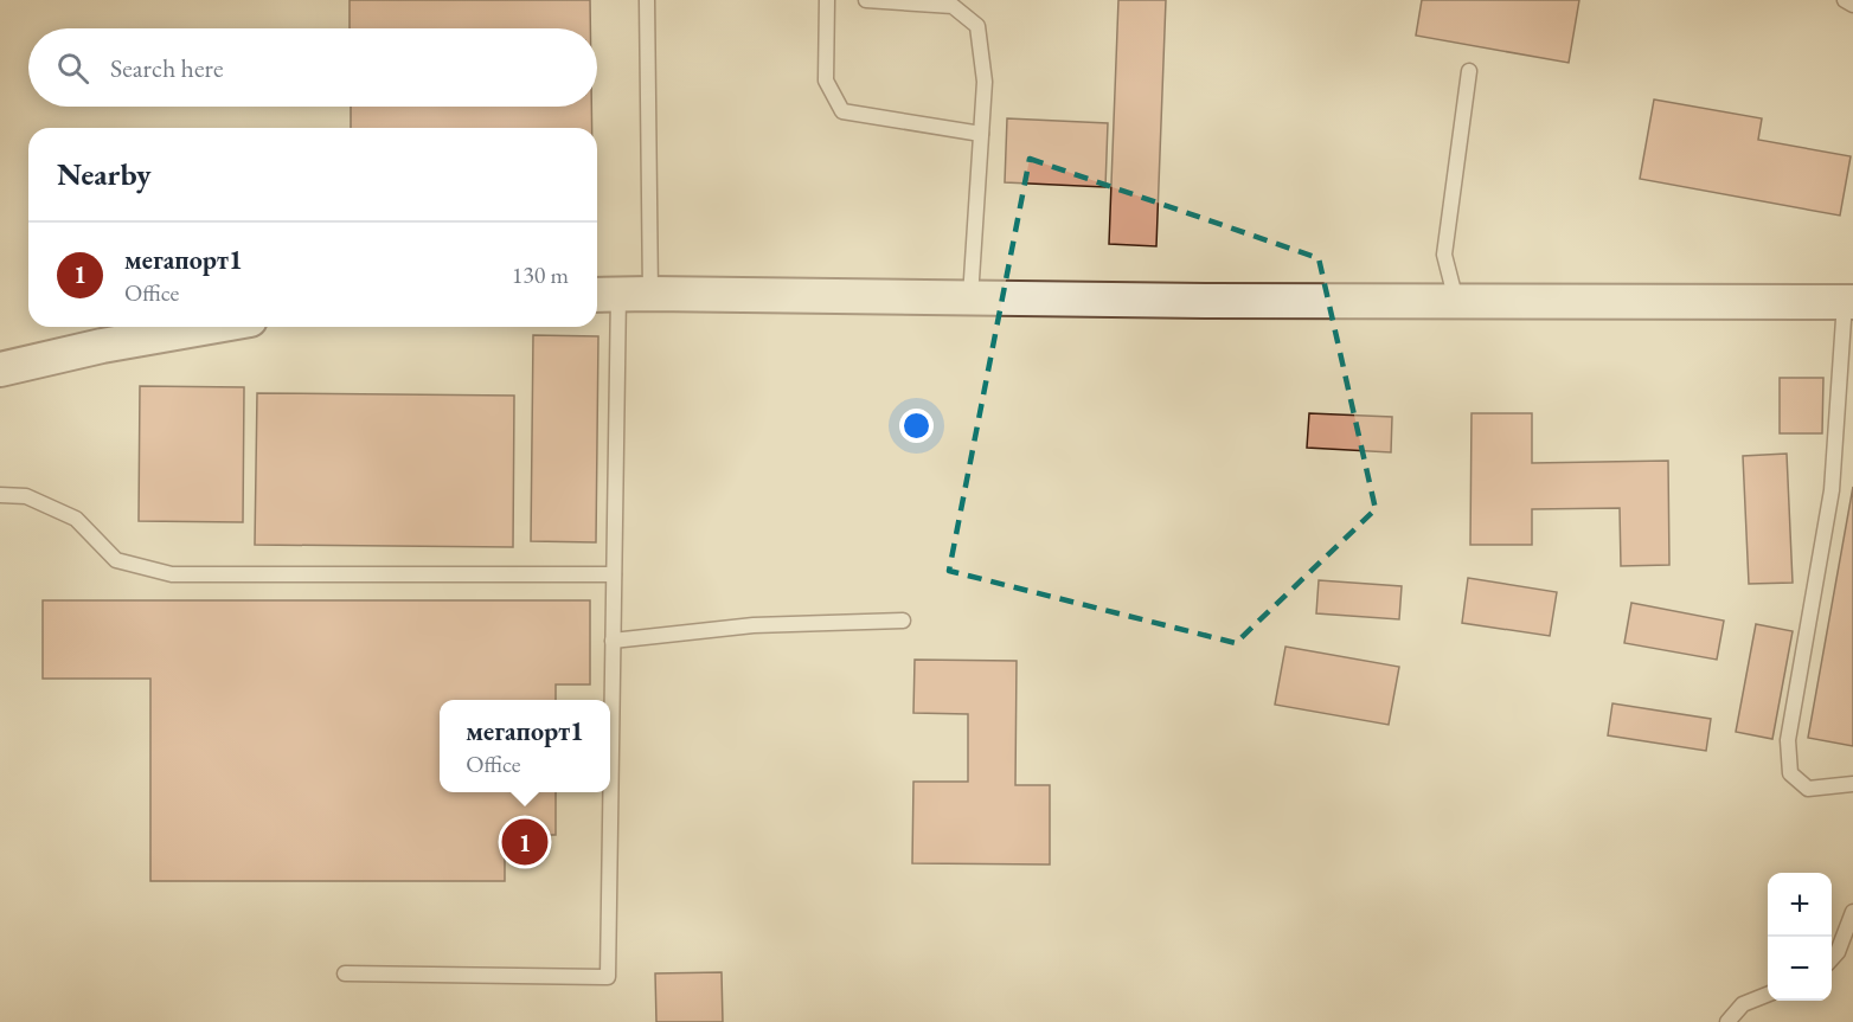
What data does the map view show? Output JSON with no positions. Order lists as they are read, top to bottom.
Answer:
{
  "page": {
    "search": "Search here",
    "heading": "Nearby",
    "list": [
      {
        "mark": "1",
        "name": "мегапорт1",
        "note": "Office",
        "value": "130 m"
      }
    ],
    "popup": ["мегапорт1", "Office"],
    "pins": "1",
    "map_buttons": ["+", "−"]
  }
}
